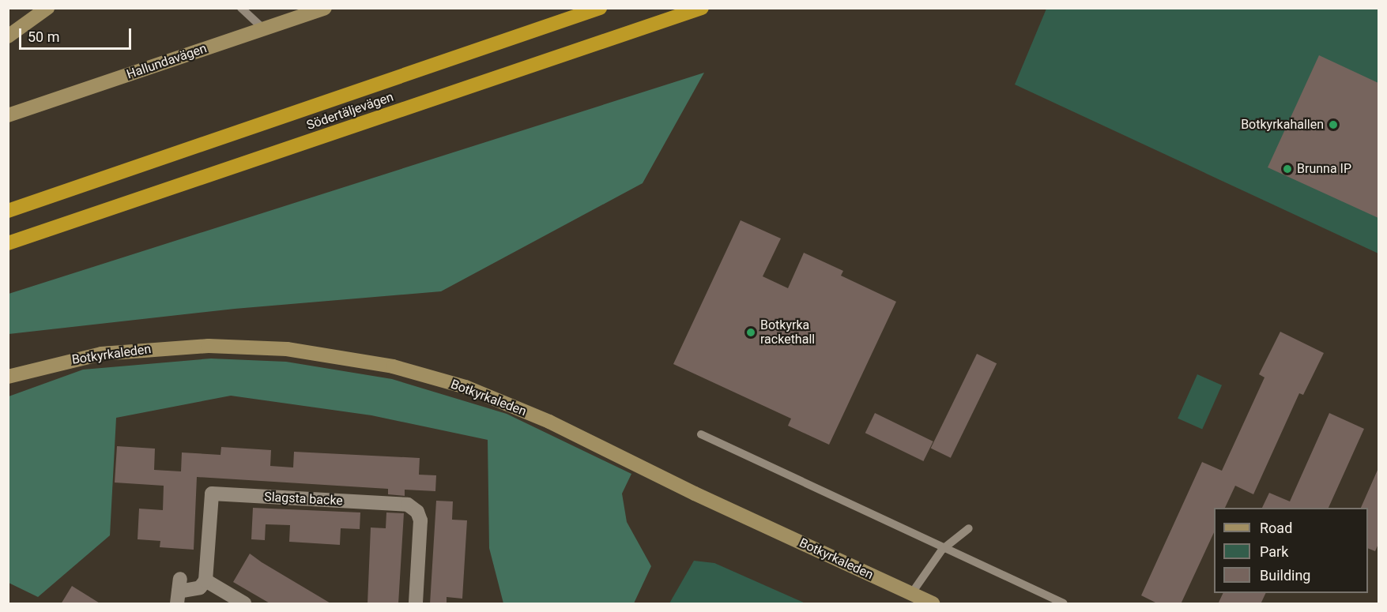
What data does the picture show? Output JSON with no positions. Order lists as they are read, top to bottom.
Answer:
{
  "streets": {
    "highway": ["Södertäljevägen"],
    "main road": ["Hallundavägen", "Botkyrkaleden"],
    "street": ["Slagsta backe"]
  },
  "places": ["Botkyrkahallen", "Brunna IP", "Botkyrka rackethall"],
  "legend": ["Road", "Park", "Building"],
  "scale_bar": "50 m"
}
